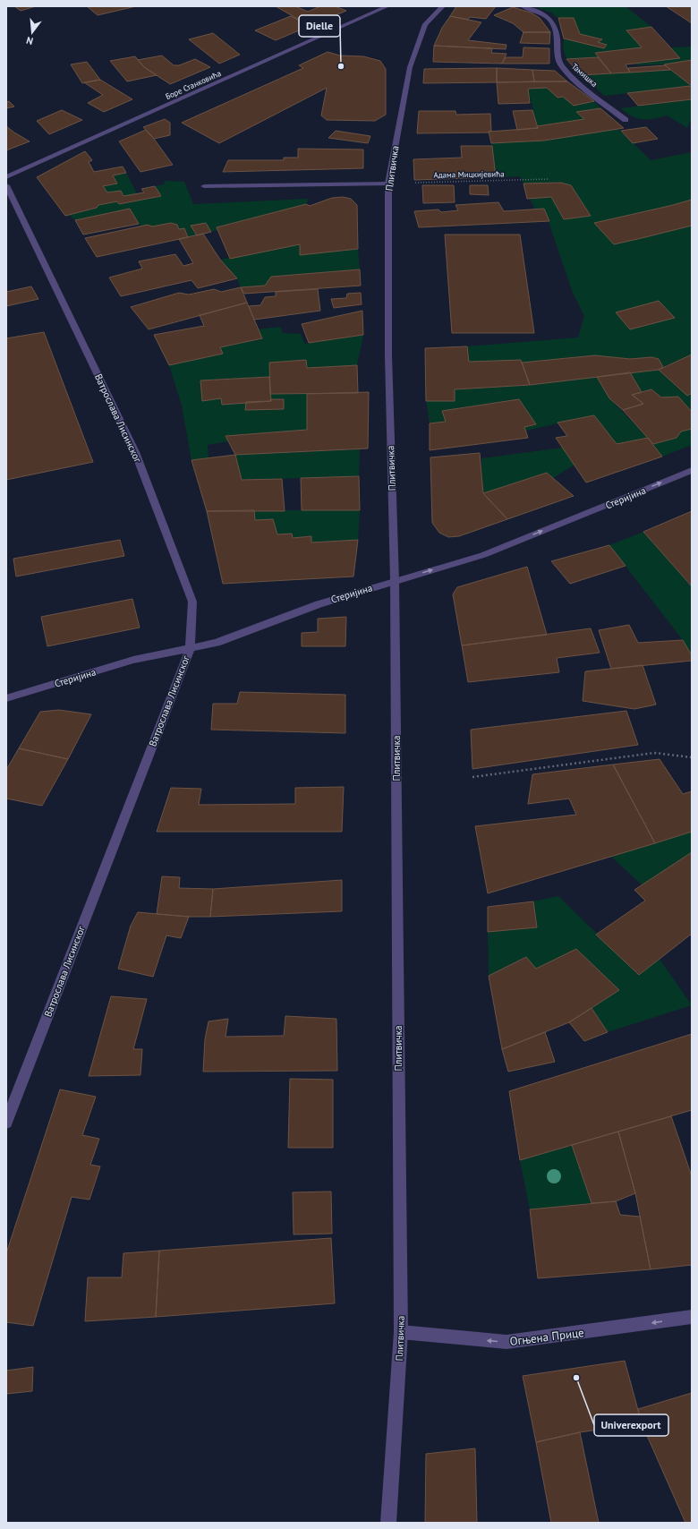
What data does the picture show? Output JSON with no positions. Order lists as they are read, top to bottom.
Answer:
{
  "streets": {
    "street": [
      "Тамишка",
      "Боре Станковића",
      "Плитвичка",
      "Ватрослава Лисинског",
      "Стеријина",
      "Огњена Прице"
    ],
    "path": ["Адама Мицкијевића"]
  },
  "crossings": [
    ["Плитвичка", "Адама Мицкијевића"],
    ["Плитвичка", "Стеријина"],
    ["Плитвичка", "Огњена Прице"],
    ["Ватрослава Лисинског", "Стеријина"]
  ],
  "one_way": ["Стеријина", "Огњена Прице"],
  "places": ["Dielle", "Univerexport"],
  "north": "bottom"
}
